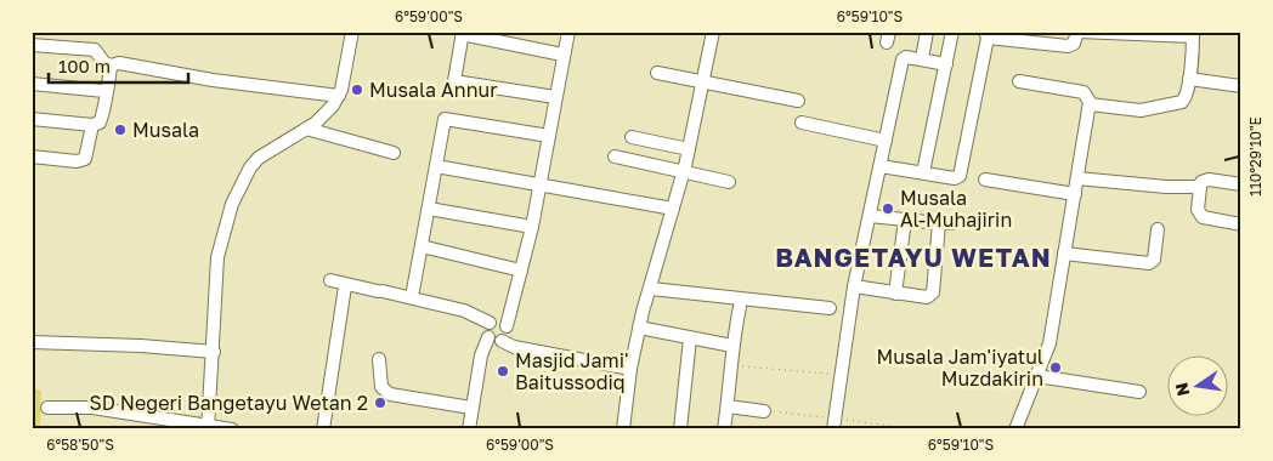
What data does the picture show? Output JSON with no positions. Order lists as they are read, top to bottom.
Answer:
{
  "districts": ["BANGETAYU WETAN"],
  "places": [
    "Musala Annur",
    "Musala",
    "Musala Al-Muhajirin",
    "Musala Jam'iyatul Muzdakirin",
    "Masjid Jami' Baitussodiq",
    "SD Negeri Bangetayu Wetan 2"
  ],
  "scale_bar": "100 m",
  "north": "left",
  "coordinates": [
    "6°59'00\"S",
    "6°59'10\"S",
    "110°29'10\"E",
    "6°58'50\"S"
  ]
}
